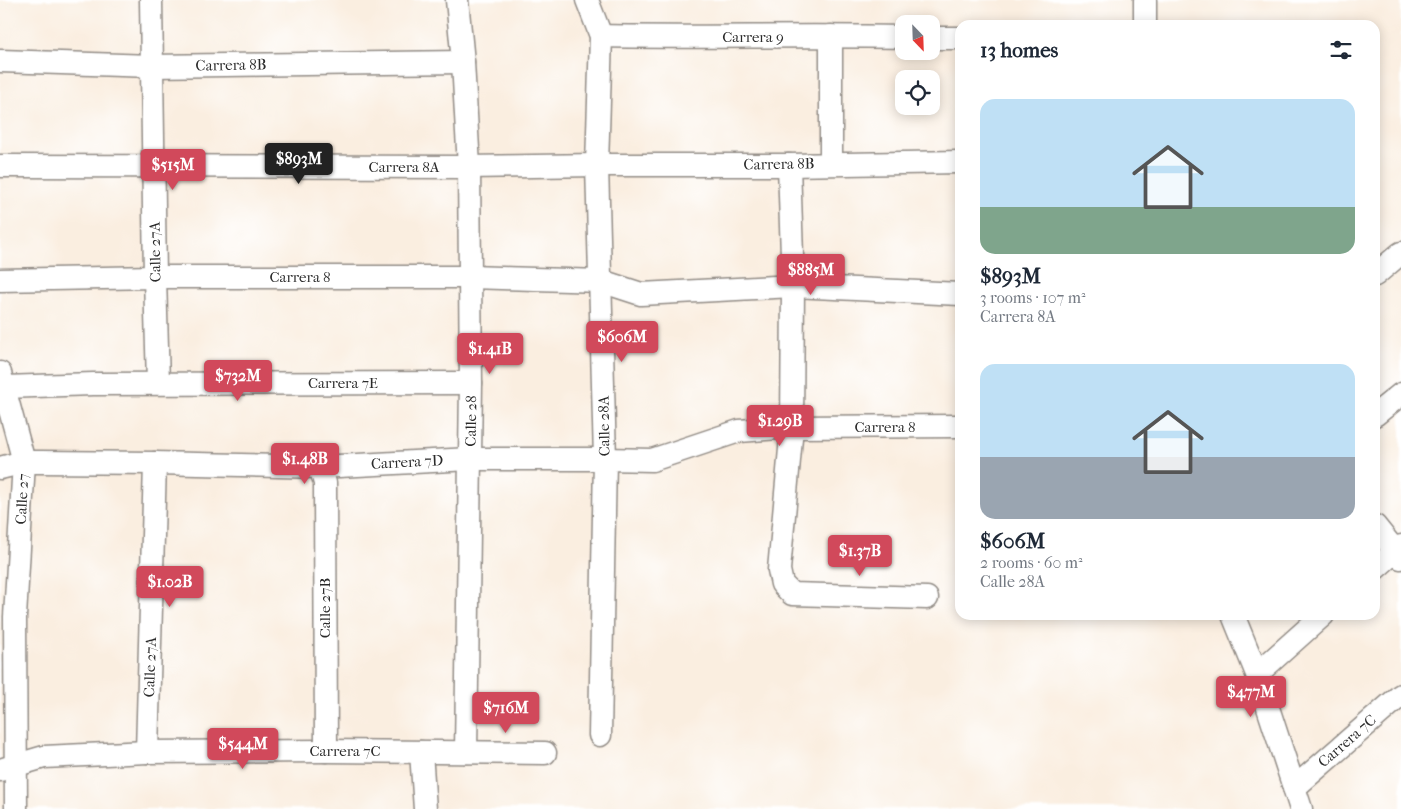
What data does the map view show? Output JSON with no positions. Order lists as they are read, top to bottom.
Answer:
{
  "streets": {
    "street": [
      "Carrera 9",
      "Carrera 8B",
      "Carrera 8A",
      "Calle 27A",
      "Carrera 8",
      "Carrera 7E",
      "Calle 28",
      "Calle 28A",
      "Carrera 7D",
      "Calle 27",
      "Calle 27B",
      "Carrera 7C"
    ]
  },
  "crossings": [
    ["Carrera 9", "Calle 28A"],
    ["Carrera 8B", "Carrera 8A"],
    ["Carrera 8B", "Calle 27A"],
    ["Carrera 8B", "Calle 28"],
    ["Carrera 8B", "Calle 28A"],
    ["Carrera 8A", "Calle 27A"],
    ["Carrera 8A", "Calle 28"],
    ["Carrera 8A", "Calle 28A"],
    ["Calle 27A", "Carrera 8"],
    ["Calle 27A", "Carrera 7E"],
    ["Calle 27A", "Carrera 7D"],
    ["Calle 27A", "Carrera 7C"],
    ["Carrera 8", "Calle 28"],
    ["Carrera 8", "Calle 28A"],
    ["Carrera 8", "Carrera 7D"],
    ["Carrera 7E", "Calle 28"],
    ["Carrera 7E", "Calle 27"],
    ["Calle 28", "Carrera 7D"],
    ["Calle 28", "Carrera 7C"],
    ["Calle 28A", "Carrera 7D"],
    ["Carrera 7D", "Calle 27"],
    ["Carrera 7D", "Calle 27B"],
    ["Calle 27", "Carrera 7C"],
    ["Calle 27B", "Carrera 7C"]
  ],
  "north": "bottom right",
  "page": {
    "heading": "13 homes",
    "list": [
      {
        "name": "$893M",
        "note": "3 rooms · 107 m² · Carrera 8A"
      },
      {
        "name": "$606M",
        "note": "2 rooms · 60 m² · Calle 28A"
      }
    ],
    "price": [
      "$893M",
      "$515M",
      "$885M",
      "$606M",
      "$1.41B",
      "$732M",
      "$1.29B",
      "$1.48B",
      "$1.37B",
      "$1.02B",
      "$477M",
      "$716M",
      "$544M"
    ]
  }
}
